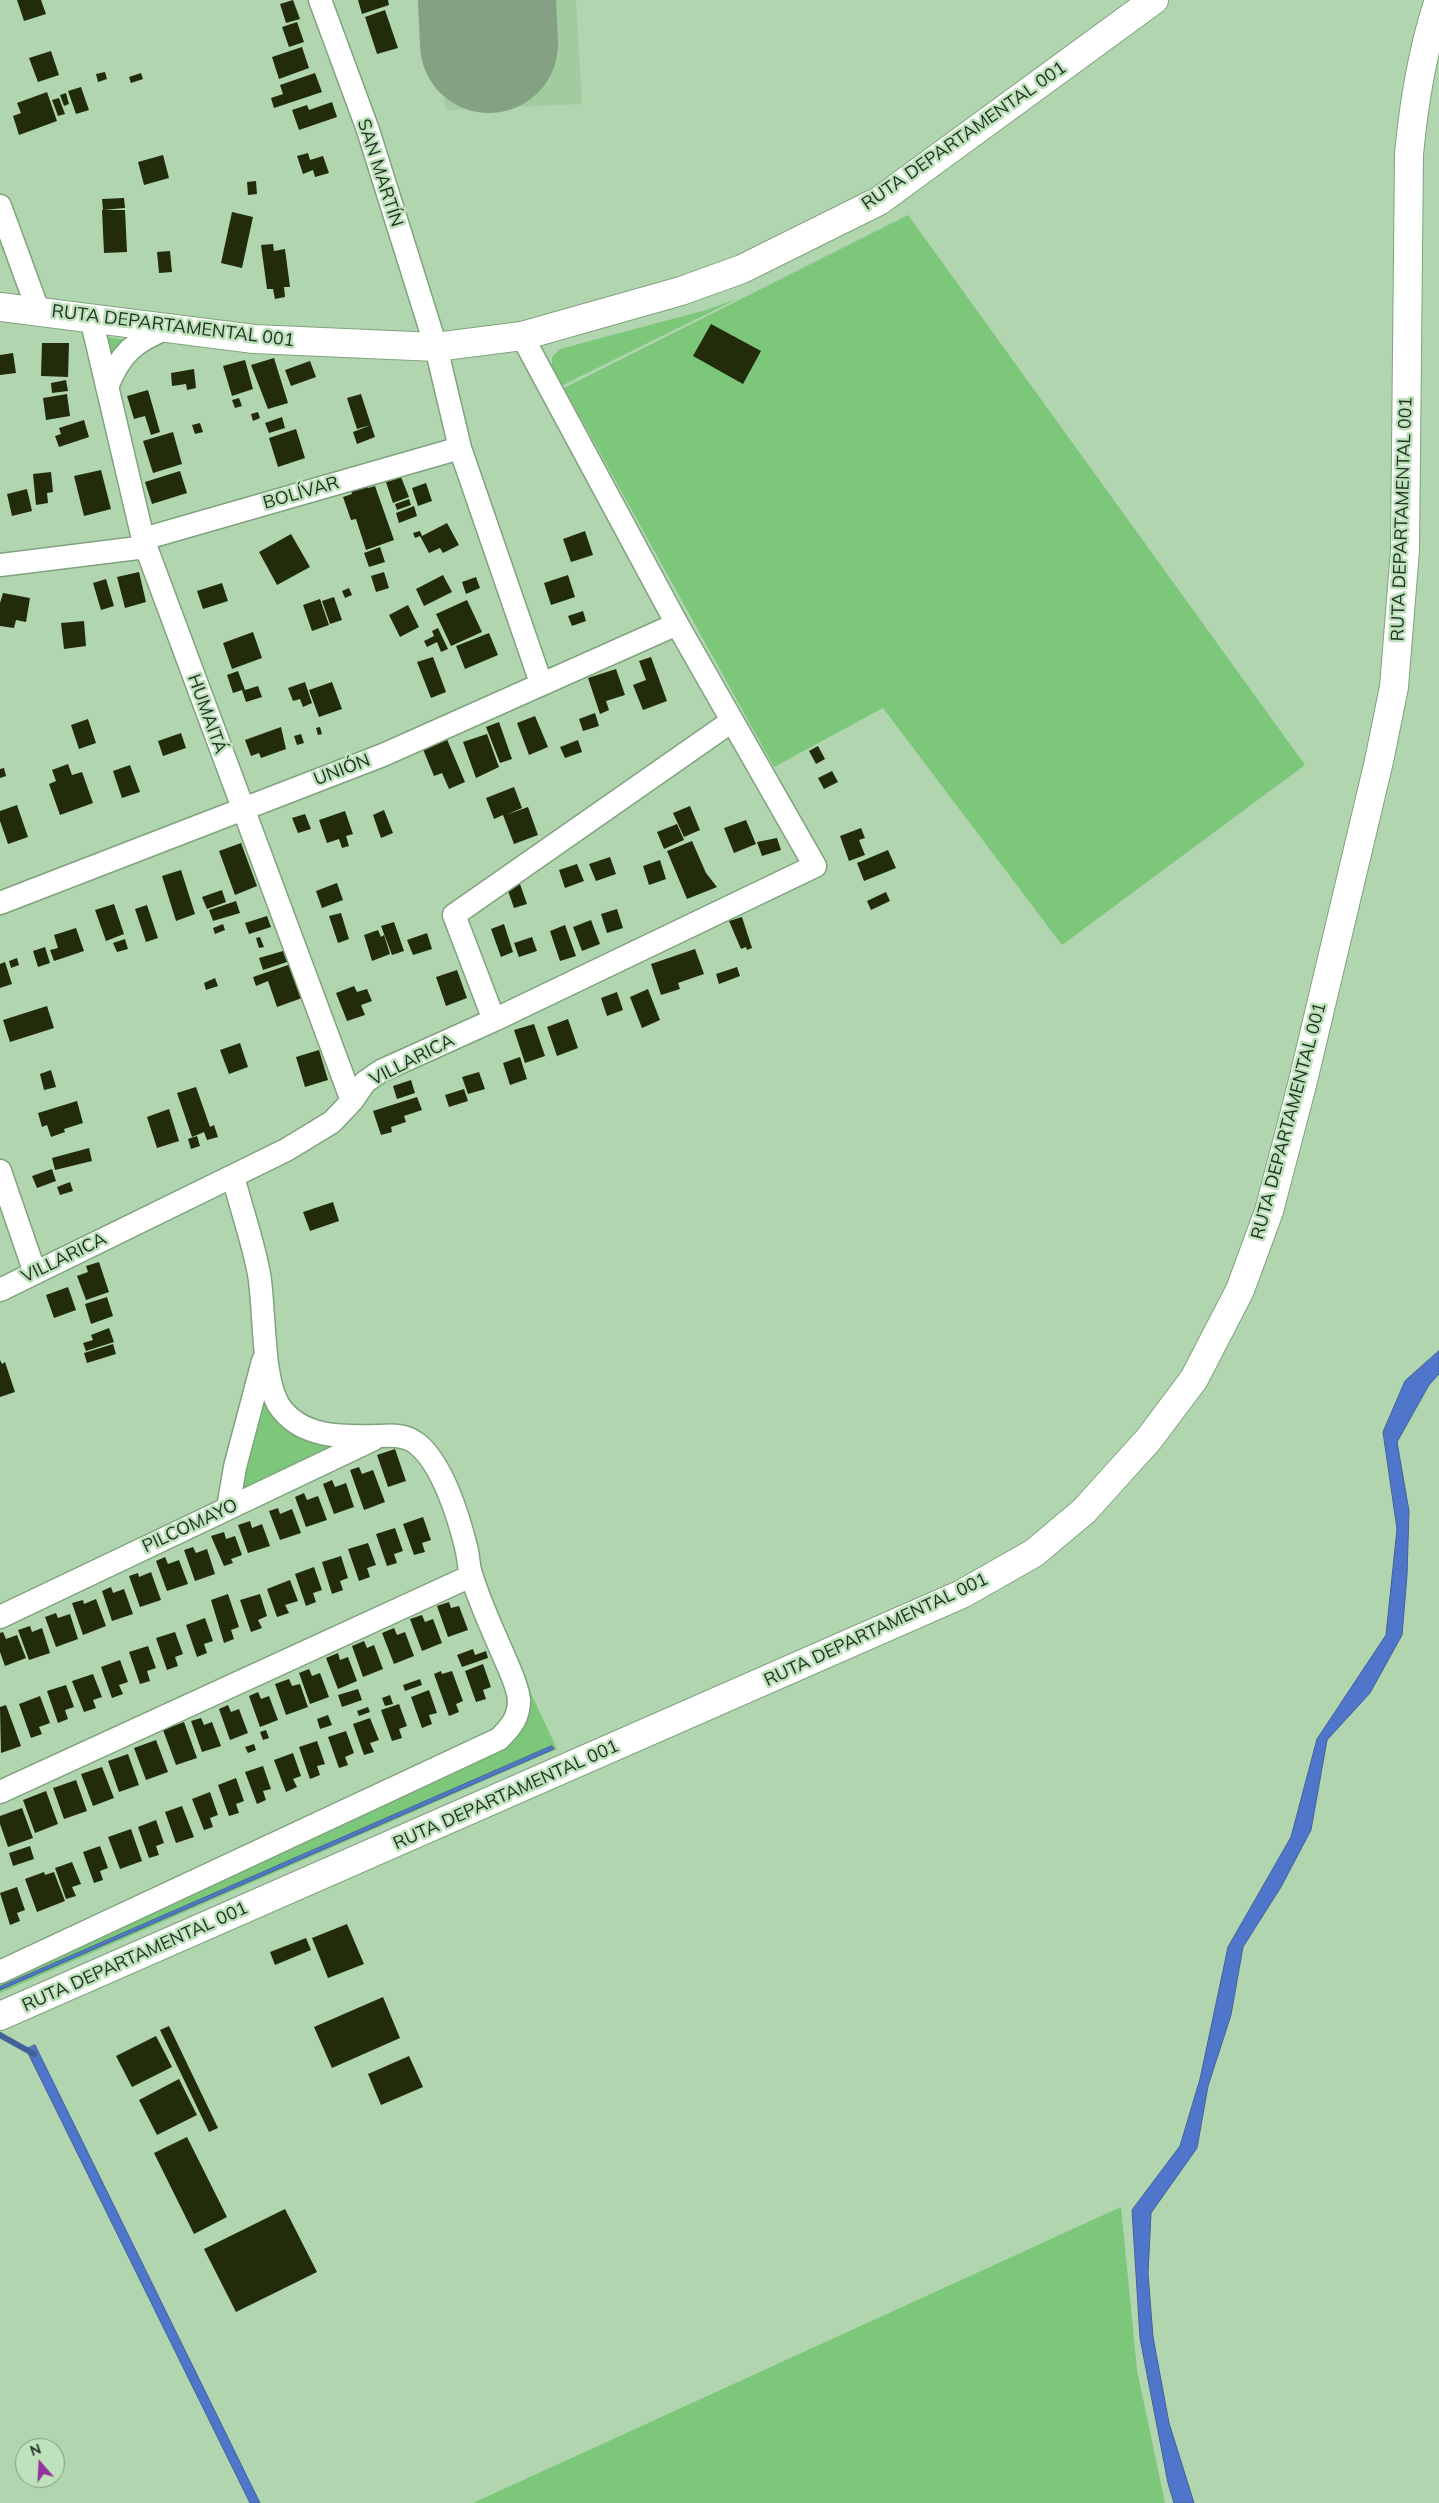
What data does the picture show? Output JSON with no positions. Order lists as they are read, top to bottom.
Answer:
{
  "streets": {
    "street": [
      "RUTA DEPARTAMENTAL 001",
      "SAN MARTÍN",
      "BOLÍVAR",
      "HUMAITÁ",
      "UNIÓN",
      "VILLARICA",
      "PILCOMAYO"
    ]
  },
  "crossings": [
    ["RUTA DEPARTAMENTAL 001", "SAN MARTÍN"],
    ["RUTA DEPARTAMENTAL 001", "HUMAITÁ"],
    ["SAN MARTÍN", "BOLÍVAR"],
    ["SAN MARTÍN", "UNIÓN"],
    ["BOLÍVAR", "HUMAITÁ"],
    ["HUMAITÁ", "UNIÓN"],
    ["HUMAITÁ", "VILLARICA"]
  ],
  "north": "top"
}
